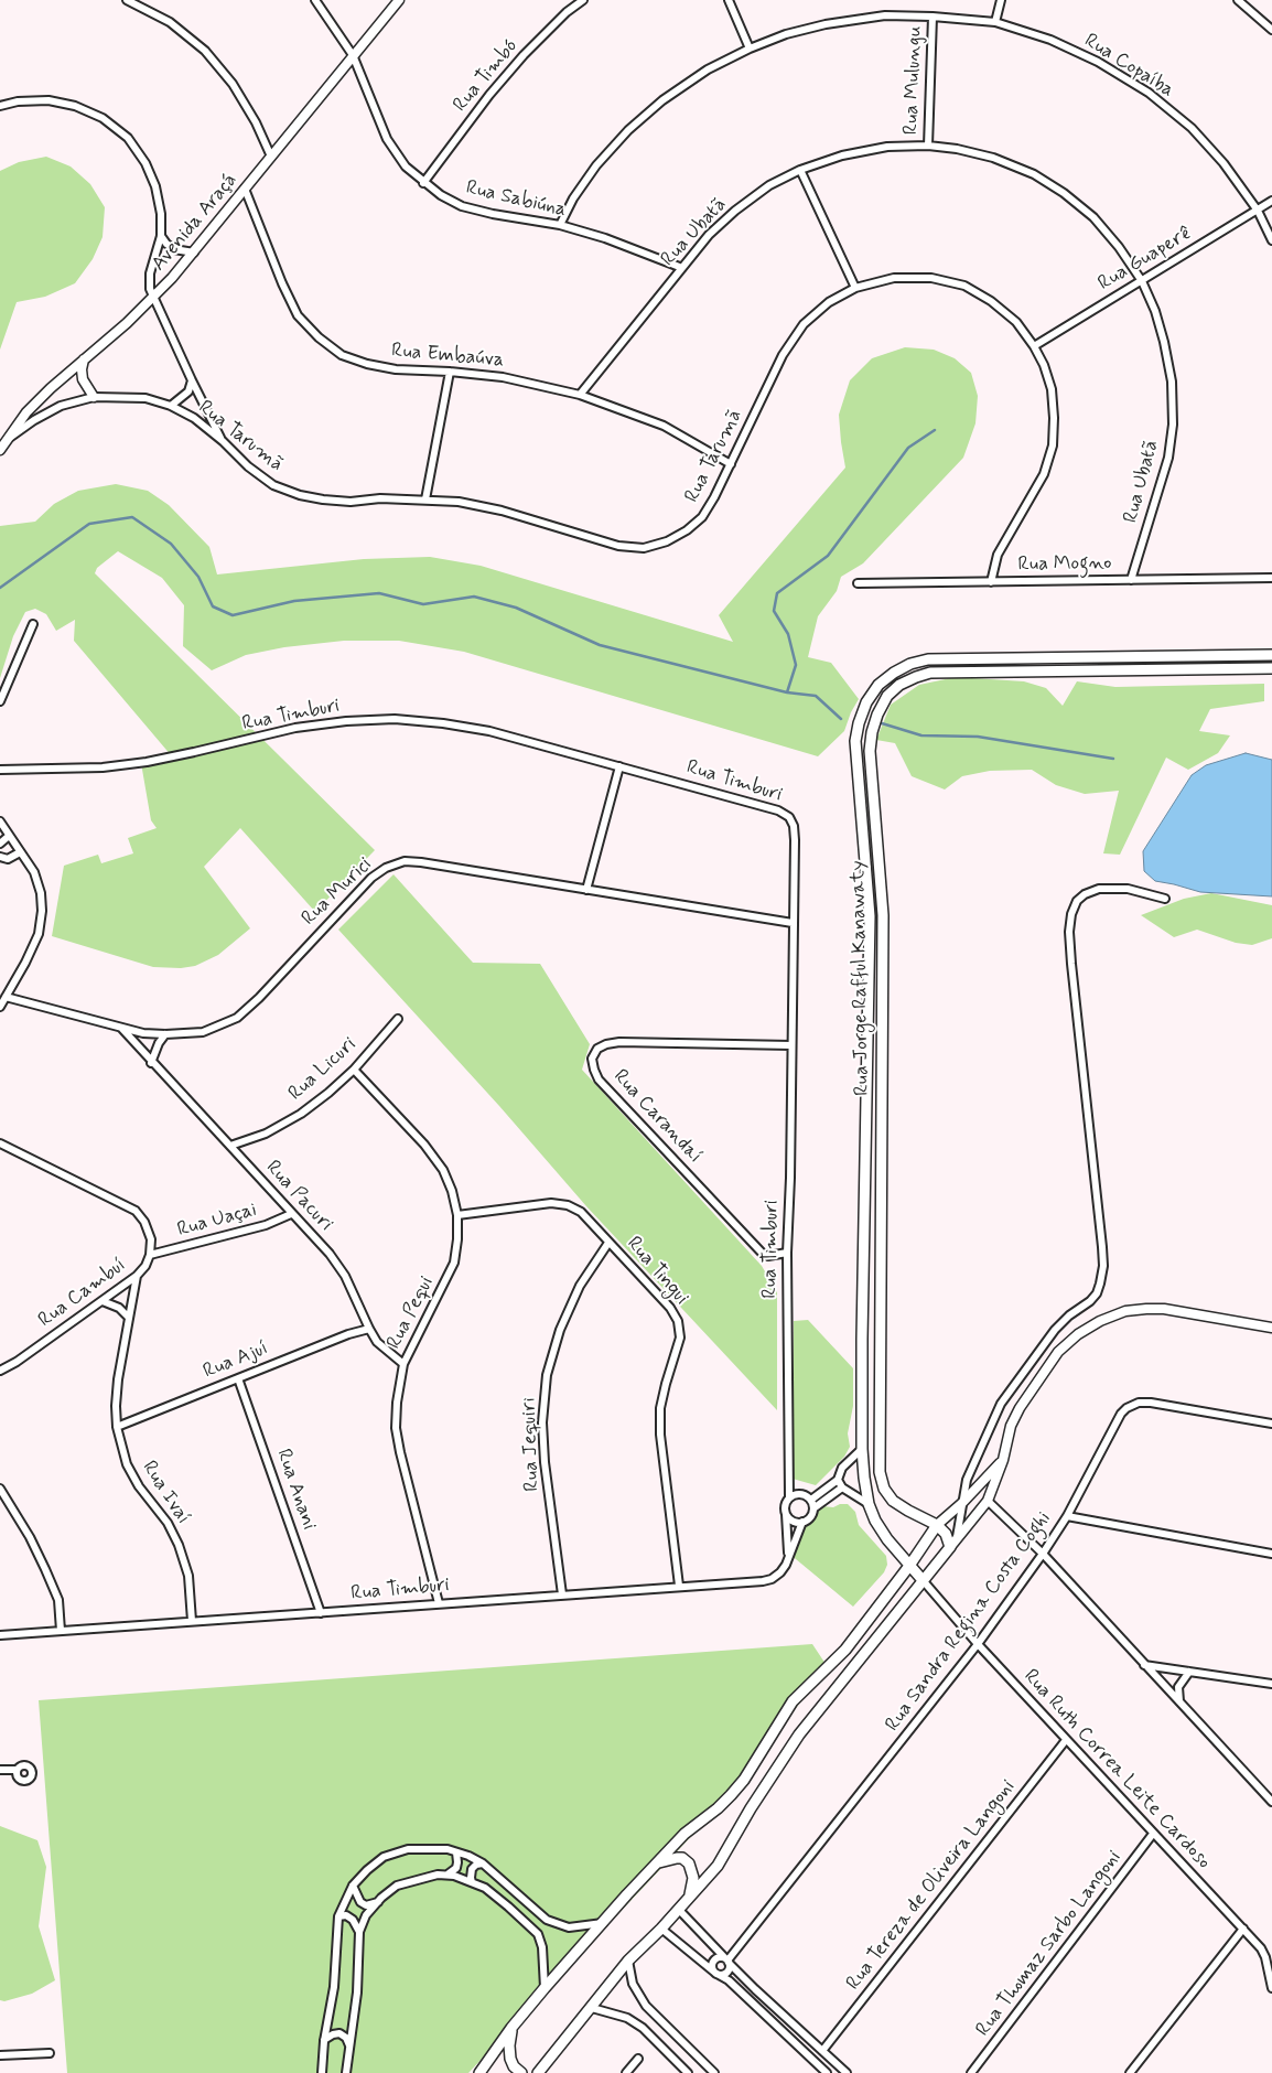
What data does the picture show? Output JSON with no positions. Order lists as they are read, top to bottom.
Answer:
{
  "streets": {
    "main road": ["Rua Jorge Rafful Kanawaty"],
    "street": [
      "Rua Copaíba",
      "Rua Timbó",
      "Rua Mulungu",
      "Rua Sabiúna",
      "Avenida Araçá",
      "Rua Ubatã",
      "Rua Guaperê",
      "Rua Embaúva",
      "Rua Tarumã",
      "Rua Mogno",
      "Rua Timburi",
      "Rua Murici",
      "Rua Licuri",
      "Rua Carandaí",
      "Rua Pacuri",
      "Rua Uaçai",
      "Rua Tingui",
      "Rua Cambuí",
      "Rua Pequi",
      "Rua Ajuí",
      "Rua Jequiri",
      "Rua Anani",
      "Rua Ivaí",
      "Rua Sandra Regina Costa Coghi",
      "Rua Ruth Correa Leite Cardoso",
      "Rua Tereza de Oliveira Langoni",
      "Rua Thomaz Sarbo Langoni"
    ]
  },
  "crossings": [
    ["Rua Copaíba", "Rua Mulungu"],
    ["Rua Copaíba", "Rua Sabiúna"],
    ["Rua Copaíba", "Rua Guaperê"],
    ["Rua Timbó", "Rua Sabiúna"],
    ["Rua Mulungu", "Rua Ubatã"],
    ["Rua Sabiúna", "Avenida Araçá"],
    ["Rua Sabiúna", "Rua Ubatã"],
    ["Avenida Araçá", "Rua Embaúva"],
    ["Avenida Araçá", "Rua Tarumã"],
    ["Rua Ubatã", "Rua Guaperê"],
    ["Rua Ubatã", "Rua Embaúva"],
    ["Rua Ubatã", "Rua Mogno"],
    ["Rua Guaperê", "Rua Tarumã"],
    ["Rua Embaúva", "Rua Tarumã"],
    ["Rua Tarumã", "Rua Mogno"],
    ["Rua Timburi", "Rua Murici"],
    ["Rua Timburi", "Rua Carandaí"],
    ["Rua Timburi", "Rua Tingui"],
    ["Rua Timburi", "Rua Pequi"],
    ["Rua Timburi", "Rua Jequiri"],
    ["Rua Timburi", "Rua Anani"],
    ["Rua Timburi", "Rua Ivaí"],
    ["Rua Murici", "Rua Pacuri"],
    ["Rua Jorge Rafful Kanawaty", "Rua Ruth Correa Leite Cardoso"],
    ["Rua Licuri", "Rua Pacuri"],
    ["Rua Licuri", "Rua Pequi"],
    ["Rua Pacuri", "Rua Uaçai"],
    ["Rua Pacuri", "Rua Pequi"],
    ["Rua Pacuri", "Rua Ajuí"],
    ["Rua Uaçai", "Rua Cambuí"],
    ["Rua Tingui", "Rua Pequi"],
    ["Rua Tingui", "Rua Jequiri"],
    ["Rua Cambuí", "Rua Ivaí"],
    ["Rua Ajuí", "Rua Anani"],
    ["Rua Ajuí", "Rua Ivaí"],
    ["Rua Sandra Regina Costa Coghi", "Rua Ruth Correa Leite Cardoso"],
    ["Rua Ruth Correa Leite Cardoso", "Rua Tereza de Oliveira Langoni"],
    ["Rua Ruth Correa Leite Cardoso", "Rua Thomaz Sarbo Langoni"]
  ]
}
